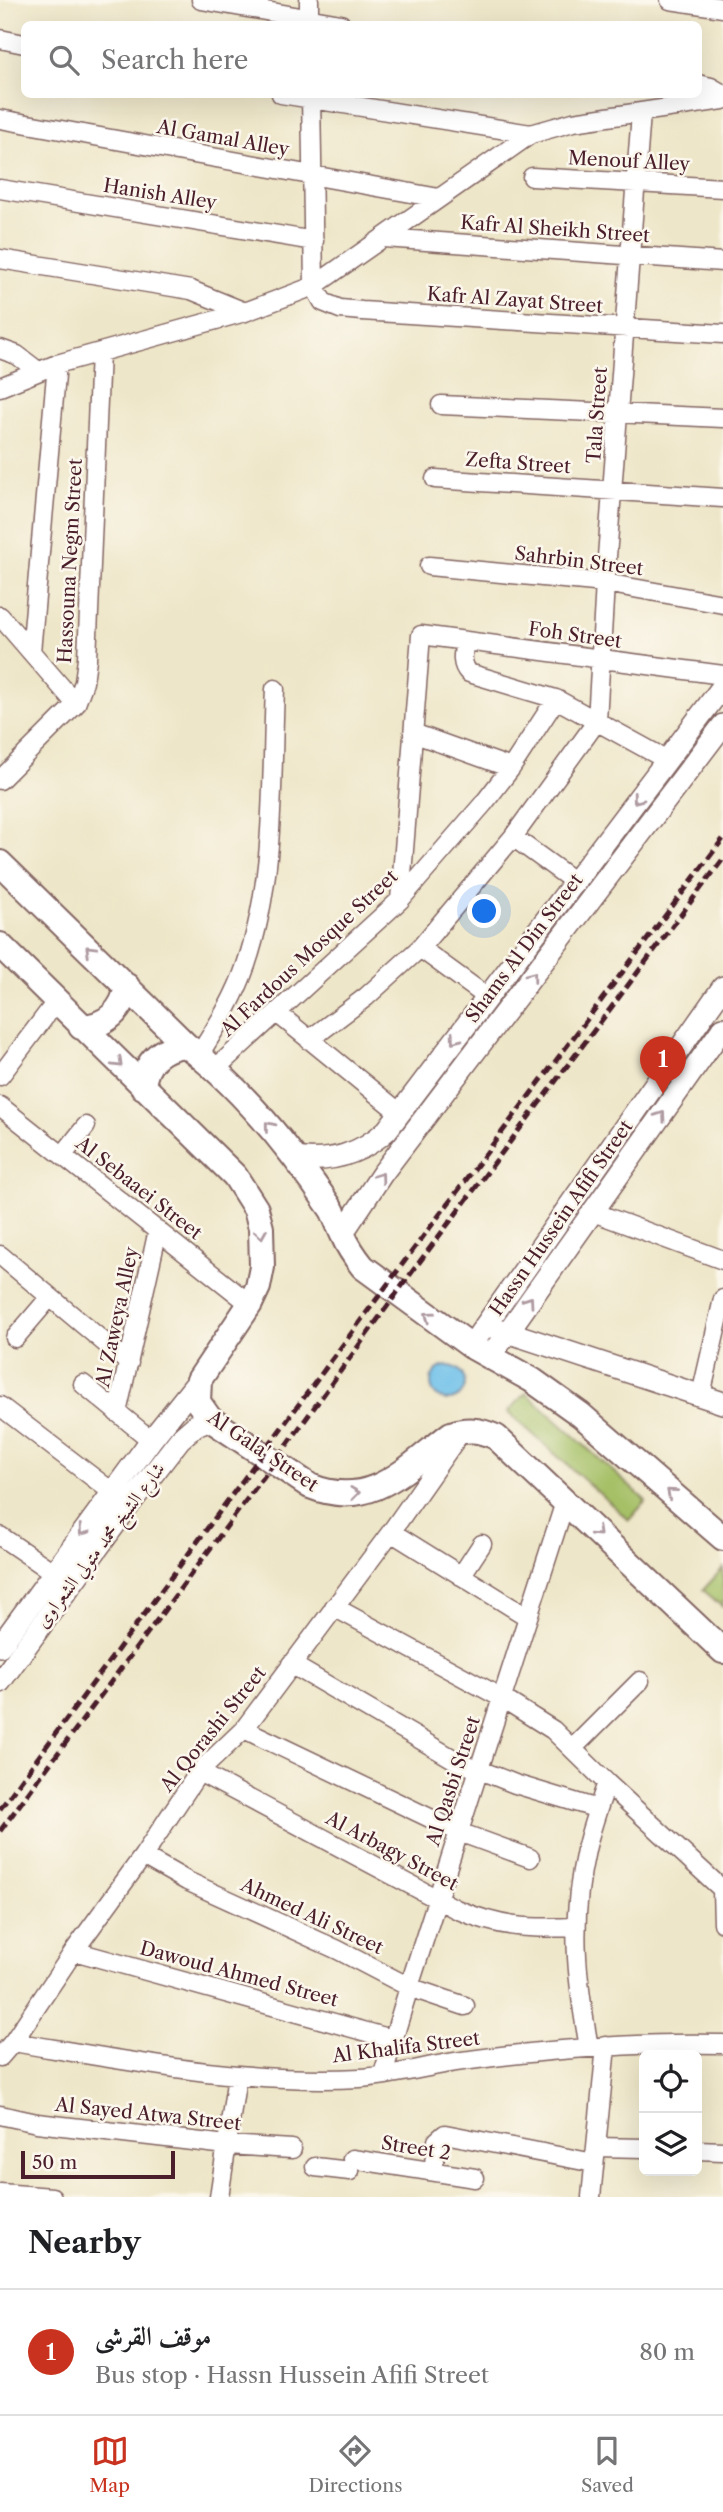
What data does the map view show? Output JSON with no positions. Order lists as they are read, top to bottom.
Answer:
{
  "streets": {
    "main road": ["Al Gala' Street"],
    "street": [
      "Al Gamal Alley",
      "Menouf Alley",
      "Hanish Alley",
      "Kafr Al Sheikh Street",
      "Kafr Al Zayat Street",
      "Tala Street",
      "Zefta Street",
      "Hassouna Negm Street",
      "Sahrbin Street",
      "Foh Street",
      "Shams Al Din Street",
      "Al Fardous Mosque Street",
      "Al Sebaaei Street",
      "Hassn Hussein Afifi Street",
      "Al Zaweya Alley",
      "شارع الشيخ محمد متولي الشعراوى",
      "Al Qorashi Street",
      "Al Qasbi Street",
      "Al Arbagy Street",
      "Ahmed Ali Street",
      "Dawoud Ahmed Street",
      "Al Khalifa Street",
      "Al Sayed Atwa Street",
      "Street 2"
    ]
  },
  "crossings": [
    ["Menouf Alley", "Tala Street"],
    ["Kafr Al Sheikh Street", "Tala Street"],
    ["Kafr Al Zayat Street", "Tala Street"],
    ["Tala Street", "Zefta Street"],
    ["Tala Street", "Sahrbin Street"],
    ["Tala Street", "Foh Street"],
    ["Al Sebaaei Street", "Al Zaweya Alley"],
    ["Al Gala' Street", "شارع الشيخ محمد متولي الشعراوى"],
    ["Al Gala' Street", "Al Qorashi Street"],
    ["Al Qorashi Street", "Al Arbagy Street"],
    ["Al Qorashi Street", "Ahmed Ali Street"],
    ["Al Qorashi Street", "Dawoud Ahmed Street"],
    ["Al Qorashi Street", "Al Khalifa Street"],
    ["Al Qasbi Street", "Al Arbagy Street"],
    ["Al Qasbi Street", "Ahmed Ali Street"],
    ["Al Qasbi Street", "Dawoud Ahmed Street"],
    ["Al Qasbi Street", "Al Khalifa Street"]
  ],
  "one_way": ["Al Gala' Street"],
  "scale_bar": "50 m",
  "page": {
    "search": "Search here",
    "pins": "1",
    "scale": "50 m",
    "heading": "Nearby",
    "list": [
      {
        "mark": "1",
        "name": "موقف القرشى",
        "note": "Bus stop · Hassn Hussein Afifi Street",
        "value": "80 m"
      }
    ],
    "nav": ["Map", "Directions", "Saved"]
  }
}
